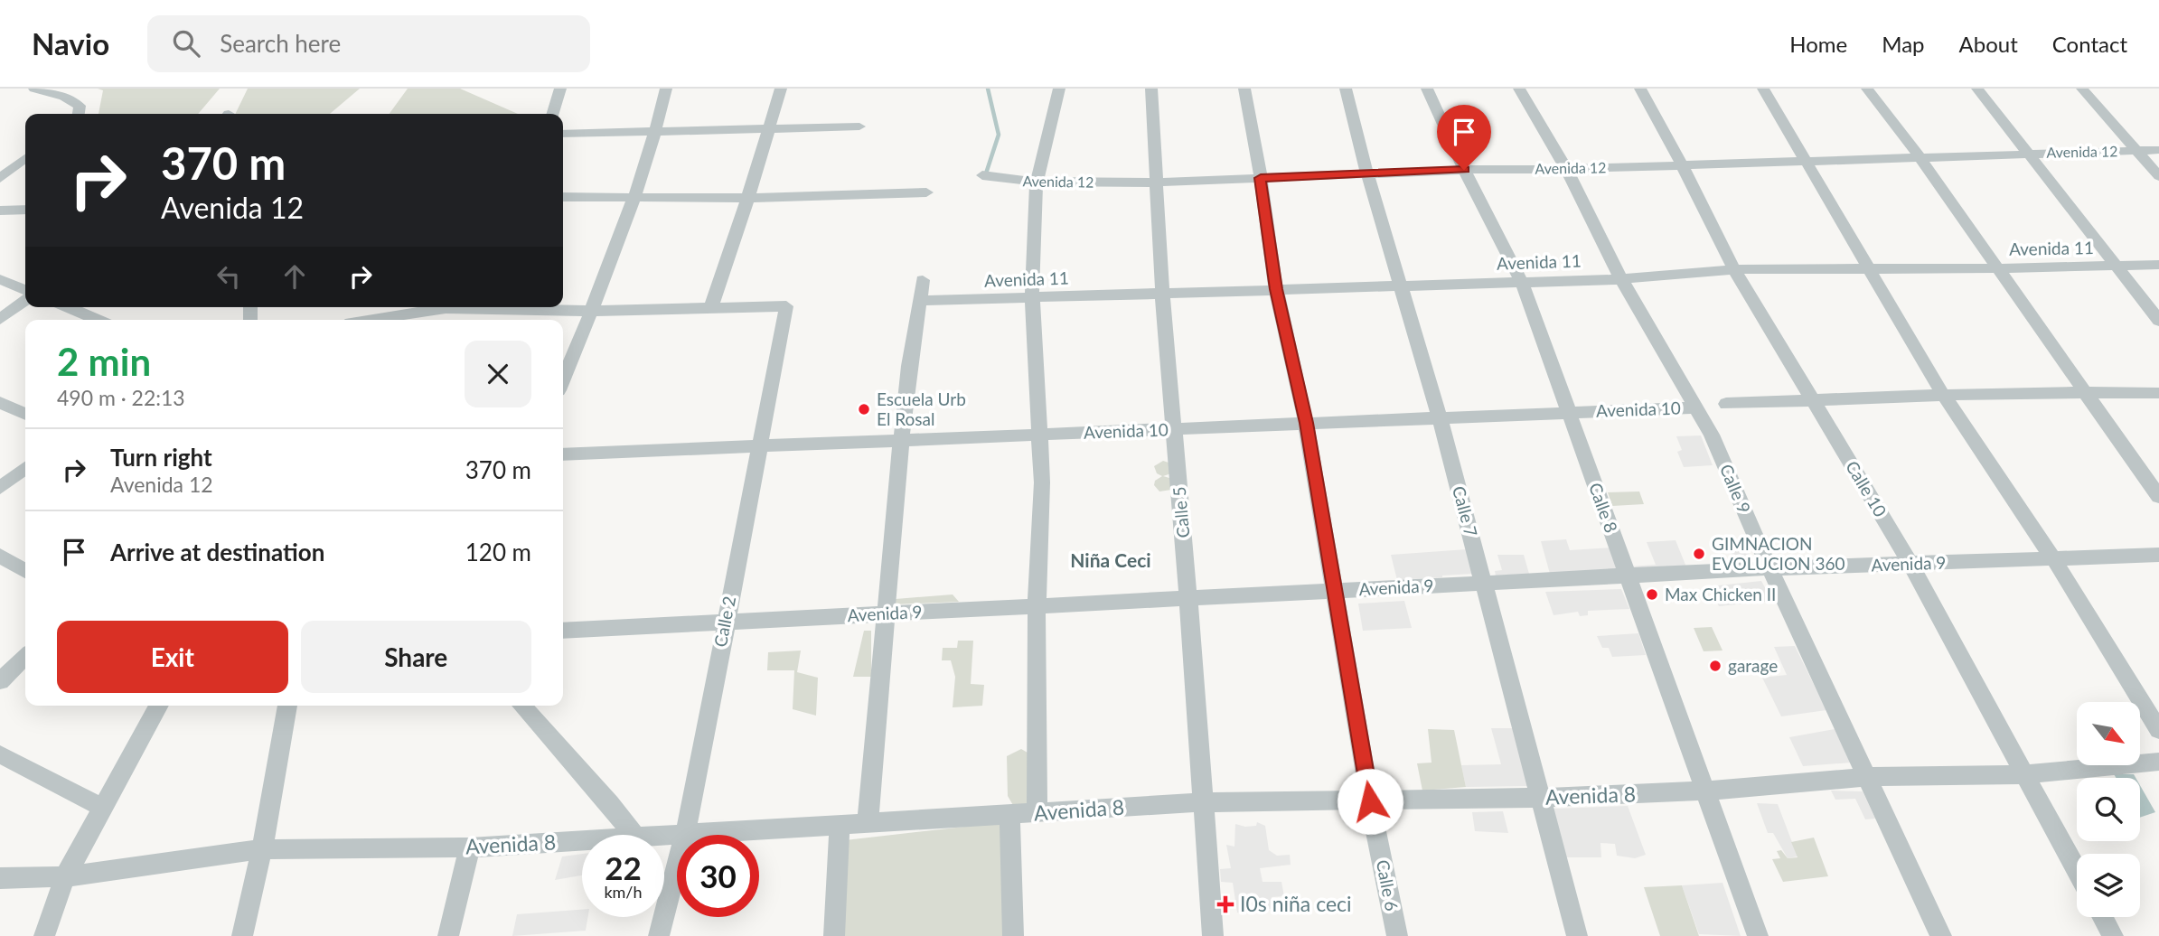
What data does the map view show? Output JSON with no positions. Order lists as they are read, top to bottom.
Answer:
{
  "streets": {
    "street": [
      "Avenida 12",
      "Avenida 11",
      "Avenida 10",
      "Calle 9",
      "Calle 10",
      "Calle 8",
      "Calle 7",
      "Calle 5",
      "Avenida 9",
      "Calle 2",
      "Avenida 8",
      "Calle 6"
    ]
  },
  "crossings": [
    ["Avenida 12", "Calle 9"],
    ["Avenida 12", "Calle 10"],
    ["Avenida 12", "Calle 8"],
    ["Avenida 12", "Calle 7"],
    ["Avenida 12", "Calle 5"],
    ["Avenida 12", "Calle 6"],
    ["Avenida 11", "Calle 9"],
    ["Avenida 11", "Calle 10"],
    ["Avenida 11", "Calle 8"],
    ["Avenida 11", "Calle 7"],
    ["Avenida 11", "Calle 5"],
    ["Avenida 11", "Calle 6"],
    ["Avenida 10", "Calle 9"],
    ["Avenida 10", "Calle 8"],
    ["Avenida 10", "Calle 7"],
    ["Avenida 10", "Calle 5"],
    ["Avenida 10", "Calle 2"],
    ["Avenida 10", "Calle 6"],
    ["Calle 9", "Avenida 9"],
    ["Calle 9", "Avenida 8"],
    ["Calle 10", "Avenida 9"],
    ["Calle 10", "Avenida 8"],
    ["Calle 8", "Avenida 9"],
    ["Calle 8", "Avenida 8"],
    ["Calle 7", "Avenida 9"],
    ["Calle 7", "Avenida 8"],
    ["Calle 5", "Avenida 9"],
    ["Calle 5", "Avenida 8"],
    ["Avenida 9", "Calle 2"],
    ["Avenida 9", "Calle 6"],
    ["Avenida 8", "Calle 6"]
  ],
  "districts": ["Niña Ceci"],
  "places": {
    "other": [
      "Escuela Urb El Rosal",
      "GIMNACION EVOLUCION 360",
      "Max Chicken II",
      "garage"
    ],
    "health": ["I0s niña ceci"]
  },
  "north": "bottom right",
  "page": {
    "header": "Navio",
    "search": "Search here",
    "nav": [
      "Home",
      "Map",
      "About",
      "Contact"
    ],
    "turn": ["370 m", "Avenida 12"],
    "heading": ["2 min", "490 m · 22:13"],
    "list": [
      {
        "name": "Turn right",
        "note": "Avenida 12",
        "value": "370 m"
      },
      {
        "name": "Arrive at destination",
        "value": "120 m"
      }
    ],
    "buttons": ["Exit", "Share"],
    "speed": "22 km/h",
    "limit": "30"
  }
}
